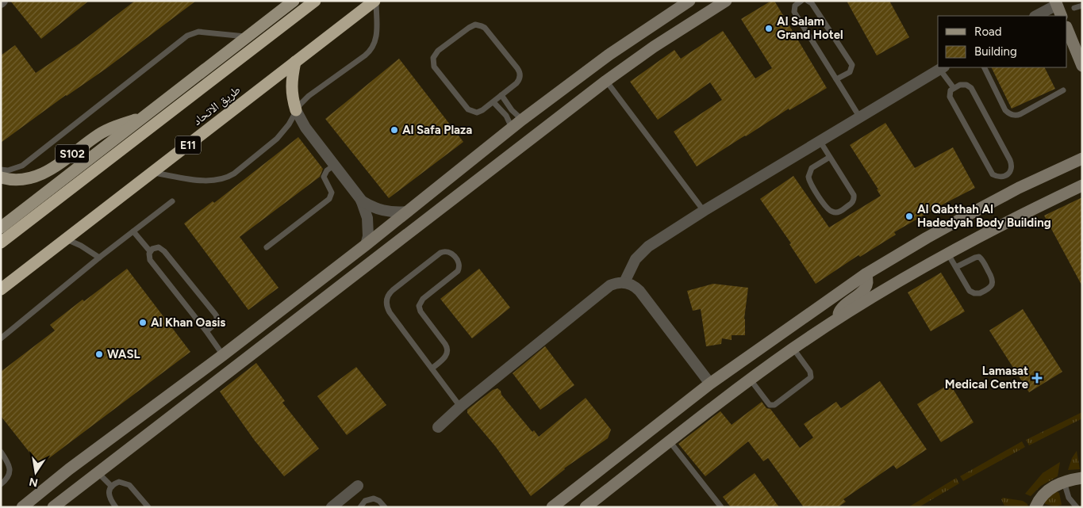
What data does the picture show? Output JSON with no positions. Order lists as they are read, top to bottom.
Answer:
{
  "streets": {
    "highway": ["طريق الاتحاد", "E11"],
    "main road": ["S102"]
  },
  "places": {
    "other": [
      "Al Salam Grand Hotel",
      "Al Safa Plaza",
      "Al Qabthah Al Hadedyah Body Building",
      "Al Khan Oasis",
      "WASL"
    ],
    "health": ["Lamasat Medical Centre"]
  },
  "legend": ["Road", "Building"],
  "north": "bottom"
}
